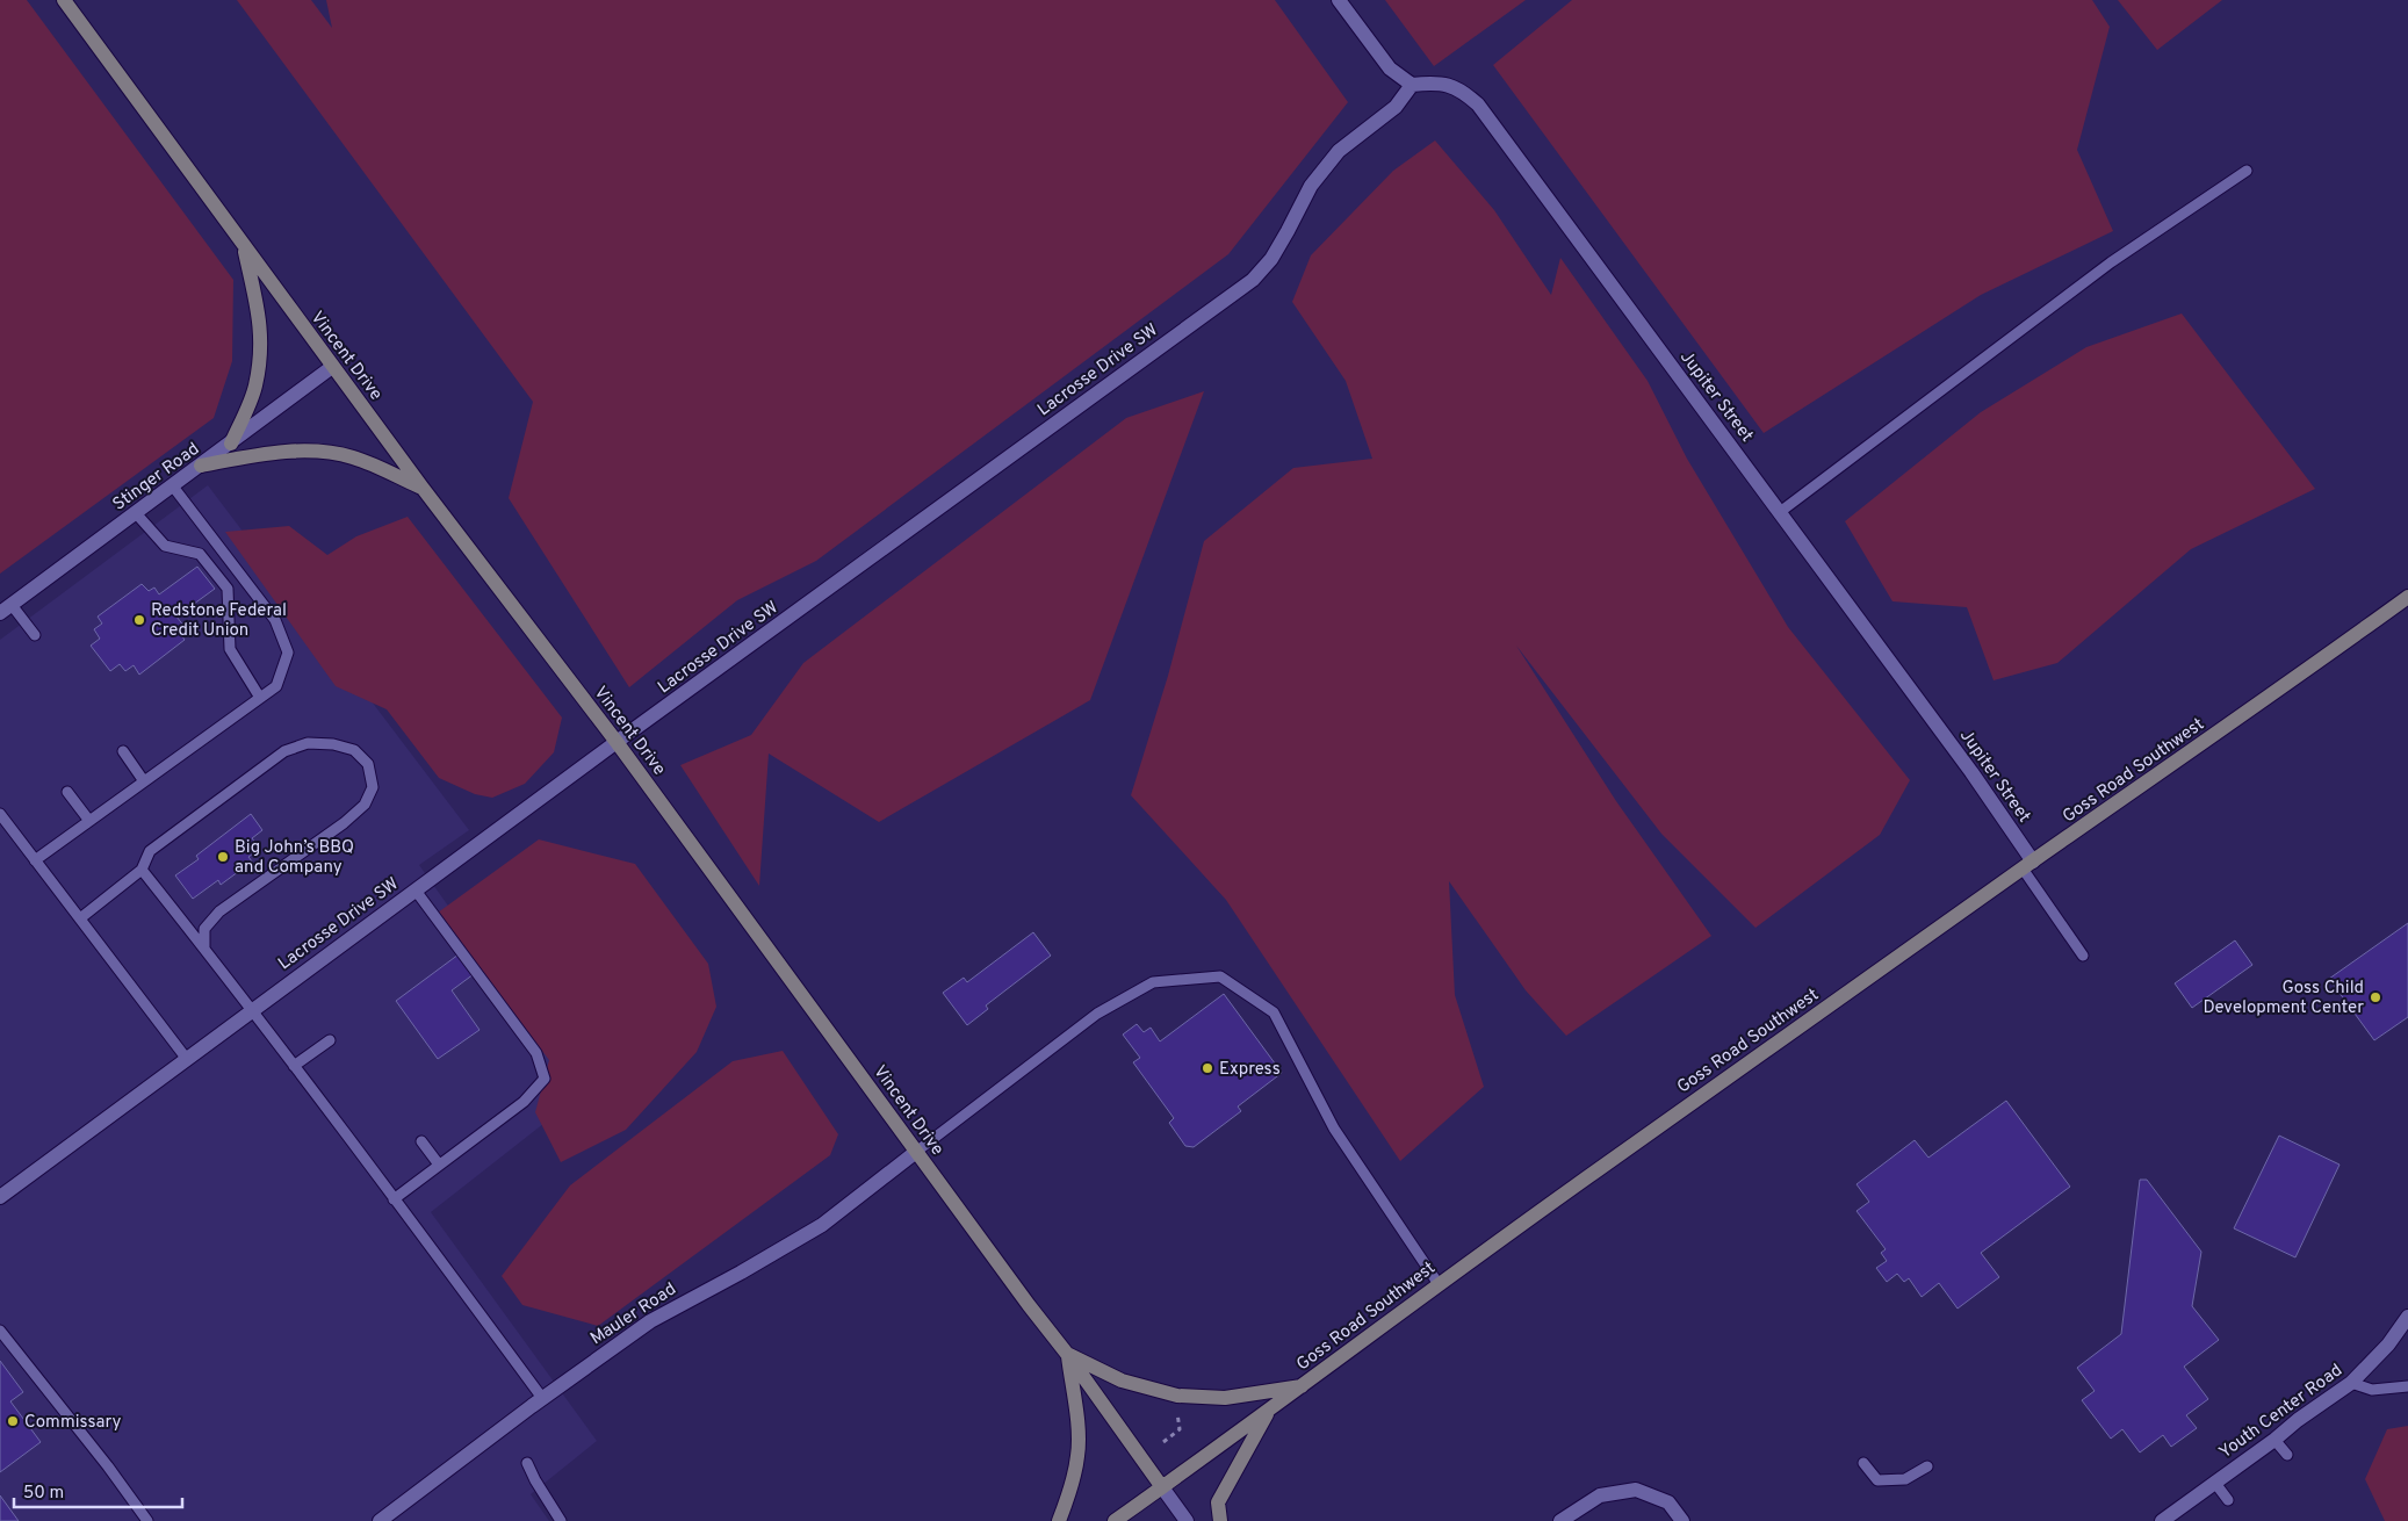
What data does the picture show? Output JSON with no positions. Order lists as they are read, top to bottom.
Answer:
{
  "streets": {
    "street": [
      "Vincent Drive",
      "Lacrosse Drive SW",
      "Jupiter Street",
      "Stinger Road",
      "Goss Road Southwest",
      "Mauler Road",
      "Youth Center Road"
    ]
  },
  "crossings": [
    ["Vincent Drive", "Lacrosse Drive SW"],
    ["Vincent Drive", "Stinger Road"],
    ["Vincent Drive", "Goss Road Southwest"],
    ["Vincent Drive", "Mauler Road"],
    ["Lacrosse Drive SW", "Jupiter Street"],
    ["Jupiter Street", "Goss Road Southwest"]
  ],
  "places": [
    "Redstone Federal Credit Union",
    "Big John’s BBQ and Company",
    "Goss Child Development Center",
    "Express",
    "Commissary"
  ],
  "scale_bar": "50 m"
}
